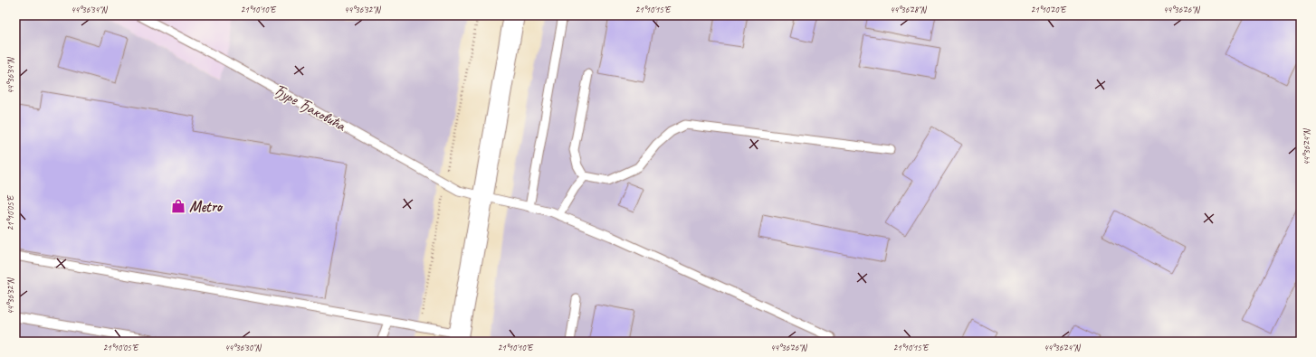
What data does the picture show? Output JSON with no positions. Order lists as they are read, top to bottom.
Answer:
{
  "streets": {
    "lane": ["Ђуре Ђаковића"]
  },
  "places": {
    "shop": ["Metro"]
  },
  "coordinates": [
    "44°36'34\"N",
    "21°10'10\"E",
    "44°36'32\"N",
    "21°10'15\"E",
    "44°36'28\"N",
    "21°10'20\"E",
    "44°36'26\"N",
    "44°36'24\"N",
    "21°10'05\"E",
    "44°36'30\"N"
  ]
}
